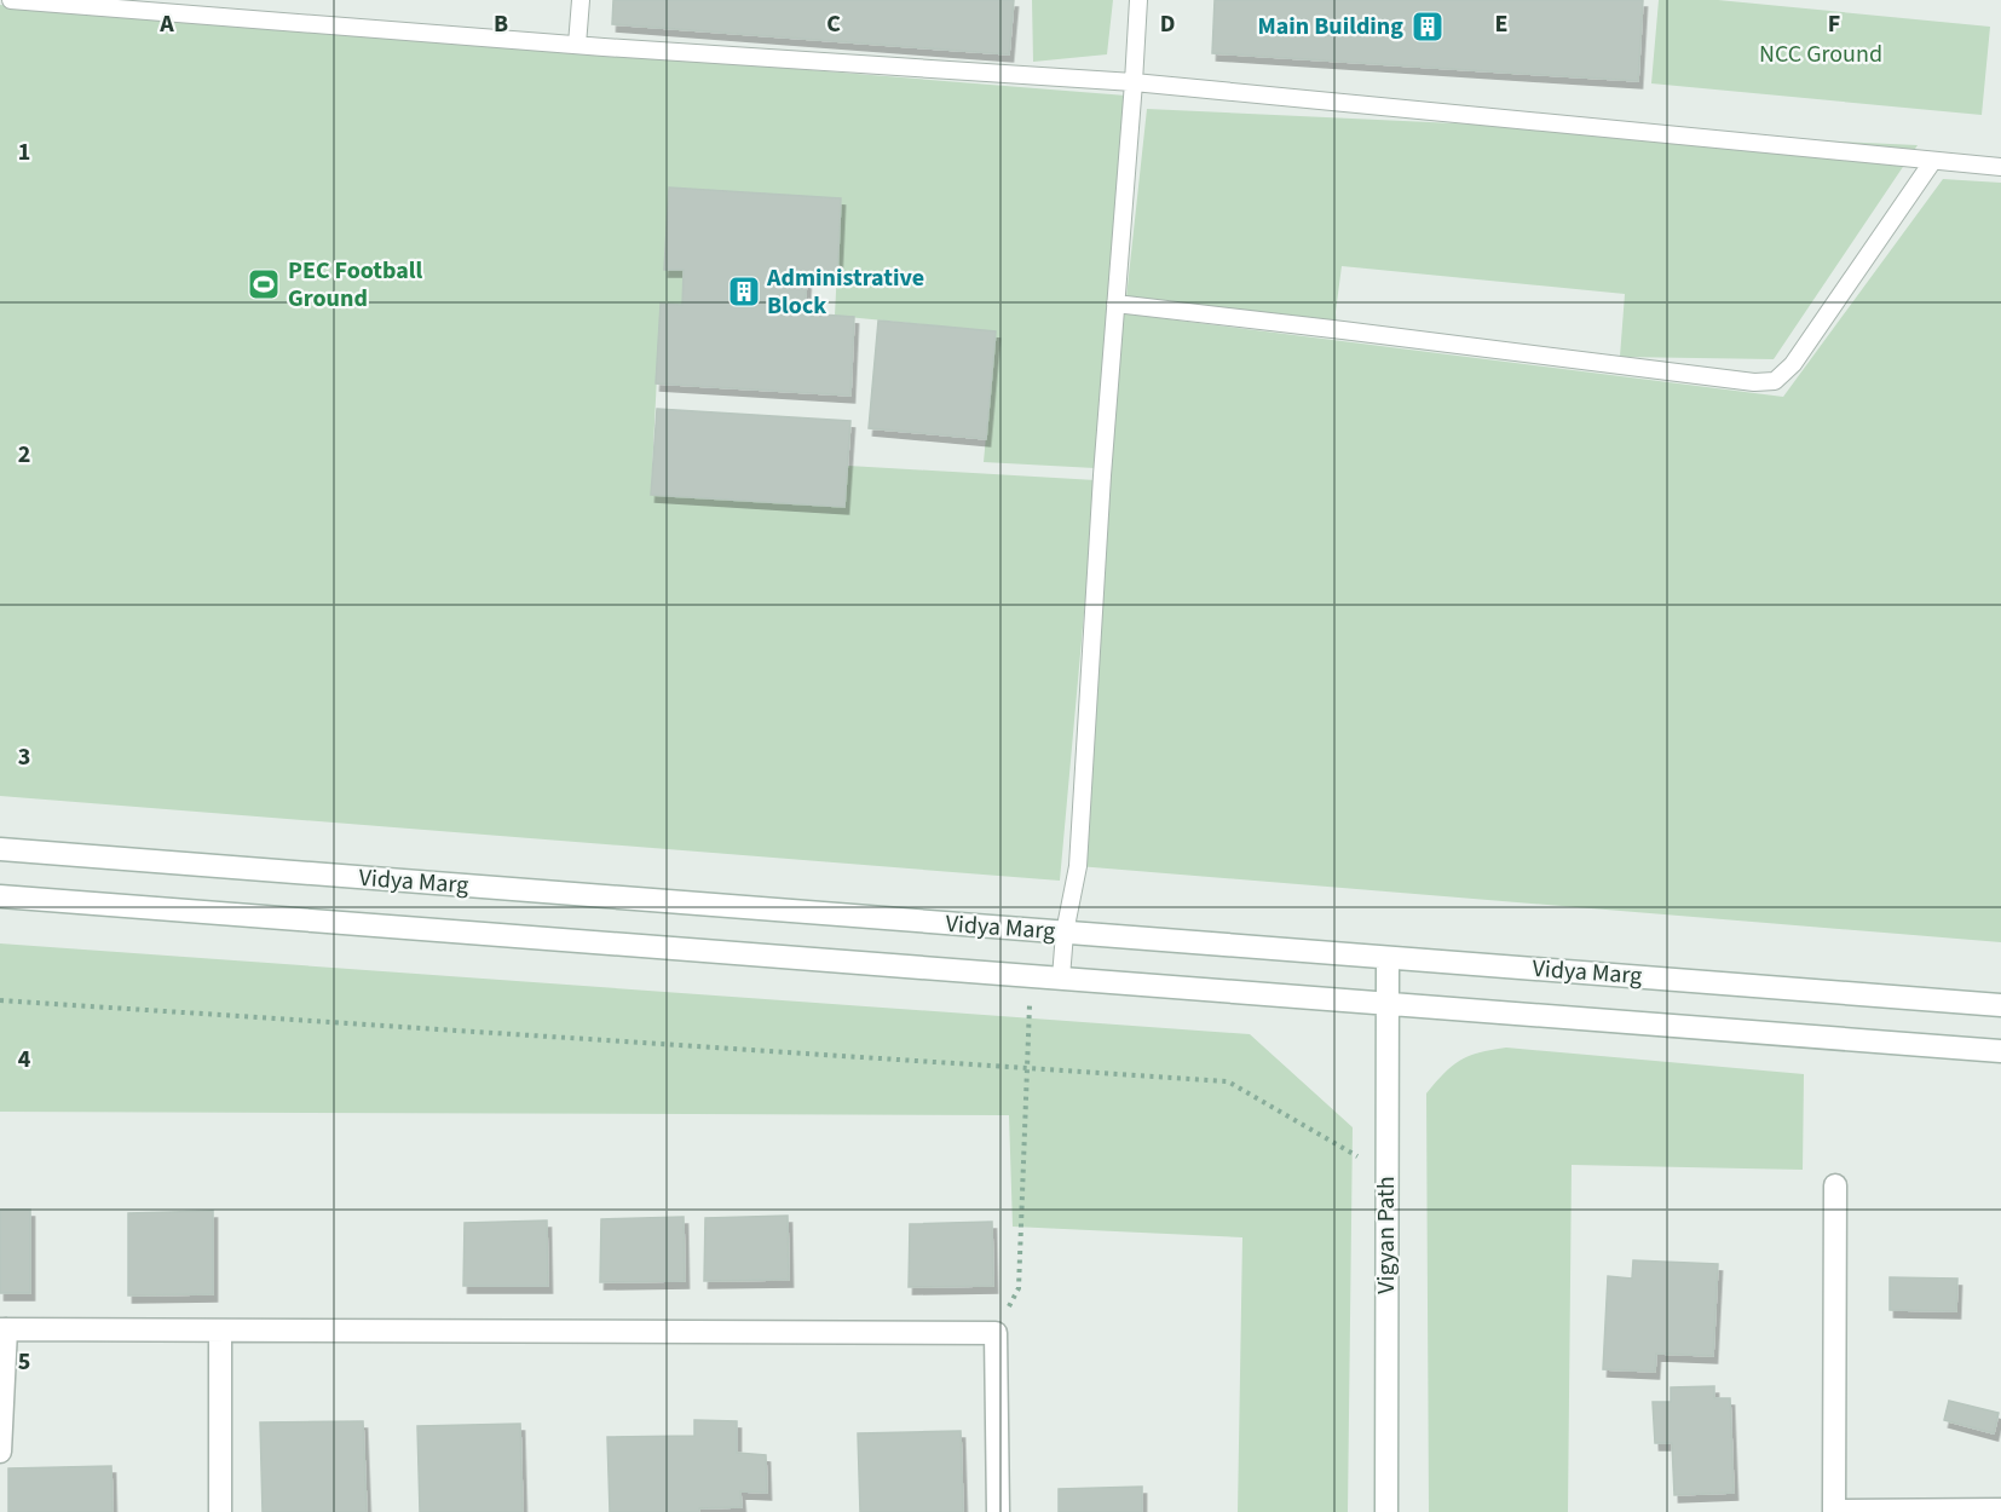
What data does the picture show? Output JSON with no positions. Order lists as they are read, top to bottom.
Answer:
{
  "streets": {
    "main road": ["Vidya Marg", "Vigyan Path"]
  },
  "crossings": [
    ["Vidya Marg", "Vigyan Path"]
  ],
  "parks": ["NCC Ground"],
  "places": {
    "building": ["Main Building", "Administrative Block"],
    "sports": ["PEC Football Ground"]
  },
  "grid": {
    "columns": [
      "A",
      "B",
      "C",
      "D",
      "E",
      "F"
    ],
    "rows": [
      "1",
      "2",
      "3",
      "4",
      "5"
    ]
  }
}
